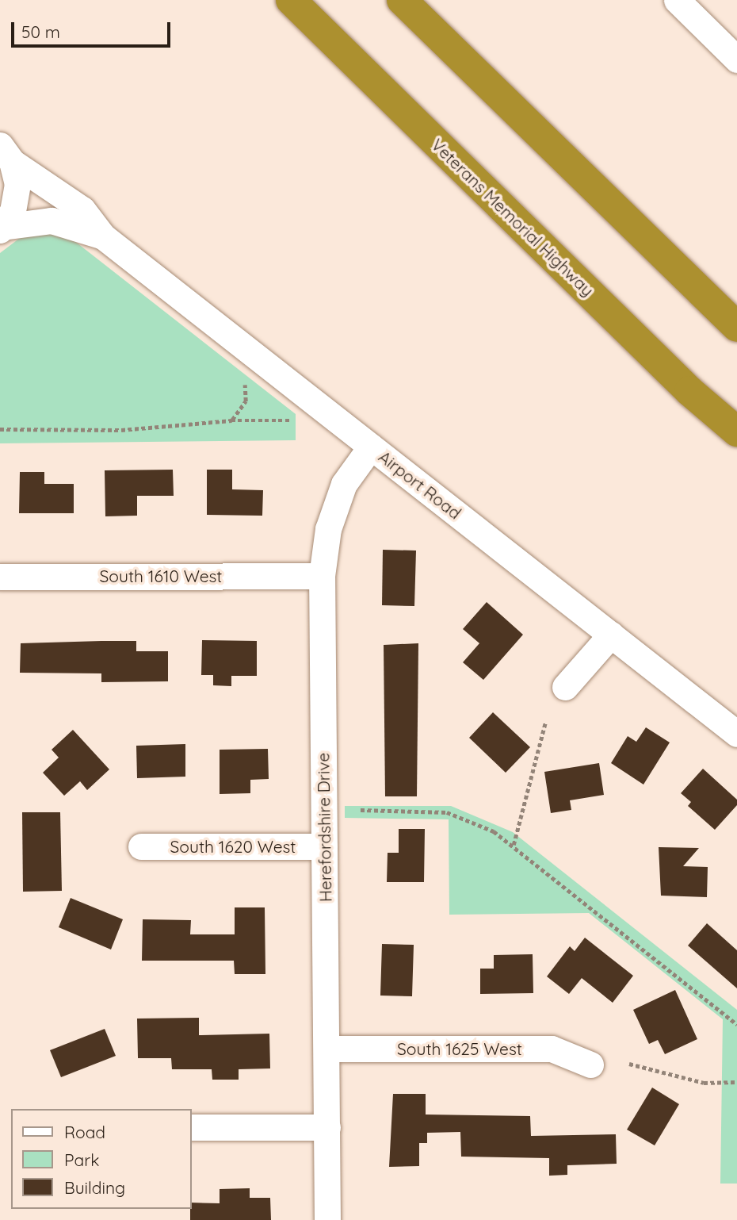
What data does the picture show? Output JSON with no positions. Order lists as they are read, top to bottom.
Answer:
{
  "streets": {
    "highway": ["Veterans Memorial Highway"],
    "street": [
      "Airport Road",
      "South 1610 West",
      "Herefordshire Drive",
      "South 1620 West",
      "South 1625 West"
    ]
  },
  "crossings": [
    ["Airport Road", "Herefordshire Drive"],
    ["South 1610 West", "Herefordshire Drive"],
    ["Herefordshire Drive", "South 1620 West"],
    ["Herefordshire Drive", "South 1625 West"]
  ],
  "legend": ["Road", "Park", "Building"],
  "scale_bar": "50 m"
}
